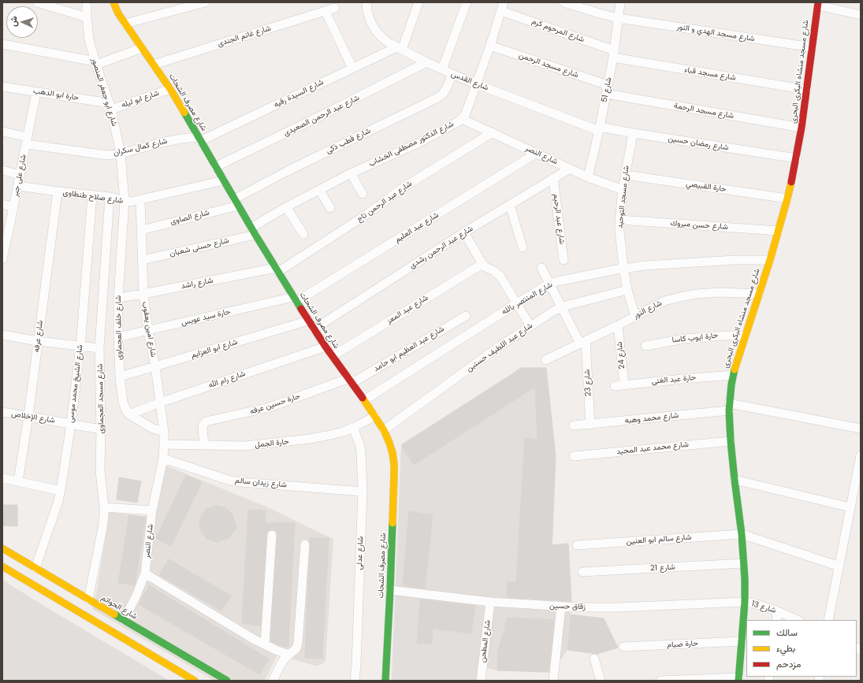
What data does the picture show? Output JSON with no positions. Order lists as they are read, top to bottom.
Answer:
{
  "streets": {
    "street": [
      "شارع المرحوم كرم",
      "شارع مسجد الهدي و النور",
      "شارع غانم الجندى",
      "شارع مسجد الرحمن",
      "شارع مسجد منشاه البكرى البحرى",
      "شارع مسجد قباء",
      "شارع القدس",
      "شارع 51",
      "شارع ابو جعفر المنصور",
      "شارع السيدة رقيه",
      "حارة ابو الدهب",
      "شارع ابو ليله",
      "شارع مصرف الشحات",
      "شارع مسجد الرحمة",
      "شارع عبد الرحمن الصعيدى",
      "شارع قطب ذكى",
      "شارع رمضان حسين",
      "شارع الدكتور مصطفى الخشاب",
      "شارع كمال سكران",
      "شارع النصر",
      "شارع على جبر",
      "حارة القبيصي",
      "شارع صلاح طنطاوى",
      "شارع مسجد التوحيد",
      "شارع عبد الرحمن تاج",
      "شارع الصاوى",
      "شارع عبد الرحيم",
      "شارع حسن مبروك",
      "شارع عبد العليم",
      "شارع حسنى شعبان",
      "شارع عبد الرحمن رشدى",
      "شارع راشد",
      "شارع المنتصر بالله",
      "شارع عبد المعز",
      "شارع النور",
      "حارة سيد عويس",
      "شارع خلف العجماوى",
      "شارع امين يعقوب",
      "شارع عرفه",
      "حارة ايوب كاسا",
      "شارع عبد اللطيف حسنين",
      "شارع ابو العزايم",
      "شارع عبد العظيم ابو حامد",
      "شارع 24",
      "شارع رام الله",
      "حارة عبد الغنى",
      "شارع 23",
      "شارع الشيخ محمد موسى",
      "شارع مسجد العجماوى",
      "حارة حسين عرفه",
      "شارع الإخلاص",
      "شارع محمد وهبه",
      "حارة الجمل",
      "شارع محمد عبد المجيد",
      "شارع زيدان سالم",
      "شارع سالم ابو العنين",
      "شارع عدلى",
      "شارع 21",
      "زقاق حسين",
      "شارع الحواتم",
      "شارع 13",
      "شارع المطحن",
      "حارة صيام"
    ]
  },
  "crossings": [
    ["شارع المرحوم كرم", "شارع مسجد قباء"],
    ["شارع المرحوم كرم", "شارع 51"],
    ["شارع المرحوم كرم", "شارع الدكتور مصطفى الخشاب"],
    ["شارع مسجد الهدي و النور", "شارع مسجد منشاه البكرى البحرى"],
    ["شارع مسجد الهدي و النور", "شارع 51"],
    ["شارع غانم الجندى", "شارع مصرف الشحات"],
    ["شارع مسجد الرحمن", "شارع 51"],
    ["شارع مسجد الرحمن", "شارع مسجد الرحمة"],
    ["شارع مسجد الرحمن", "شارع الدكتور مصطفى الخشاب"],
    ["شارع مسجد منشاه البكرى البحرى", "شارع مسجد قباء"],
    ["شارع مسجد منشاه البكرى البحرى", "شارع مسجد الرحمة"],
    ["شارع مسجد منشاه البكرى البحرى", "شارع رمضان حسين"],
    ["شارع مسجد منشاه البكرى البحرى", "حارة القبيصي"],
    ["شارع مسجد منشاه البكرى البحرى", "شارع حسن مبروك"],
    ["شارع مسجد منشاه البكرى البحرى", "شارع المنتصر بالله"],
    ["شارع مسجد منشاه البكرى البحرى", "شارع النور"],
    ["شارع مسجد منشاه البكرى البحرى", "حارة ايوب كاسا"],
    ["شارع مسجد منشاه البكرى البحرى", "حارة عبد الغنى"],
    ["شارع مسجد منشاه البكرى البحرى", "شارع محمد وهبه"],
    ["شارع مسجد منشاه البكرى البحرى", "شارع محمد عبد المجيد"],
    ["شارع مسجد منشاه البكرى البحرى", "شارع سالم ابو العنين"],
    ["شارع مسجد منشاه البكرى البحرى", "شارع 21"],
    ["شارع مسجد منشاه البكرى البحرى", "زقاق حسين"],
    ["شارع مسجد منشاه البكرى البحرى", "شارع 13"],
    ["شارع مسجد منشاه البكرى البحرى", "حارة صيام"],
    ["شارع مسجد قباء", "شارع 51"],
    ["شارع القدس", "شارع 51"],
    ["شارع القدس", "شارع السيدة رقيه"],
    ["شارع القدس", "شارع عبد الرحمن الصعيدى"],
    ["شارع القدس", "شارع قطب ذكى"],
    ["شارع القدس", "شارع رمضان حسين"],
    ["شارع القدس", "شارع الدكتور مصطفى الخشاب"],
    ["شارع 51", "شارع مسجد الرحمة"],
    ["شارع 51", "شارع رمضان حسين"],
    ["شارع 51", "شارع النصر"],
    ["شارع ابو جعفر المنصور", "حارة ابو الدهب"],
    ["شارع ابو جعفر المنصور", "شارع ابو ليله"],
    ["شارع ابو جعفر المنصور", "شارع كمال سكران"],
    ["شارع ابو جعفر المنصور", "شارع صلاح طنطاوى"],
    ["شارع ابو جعفر المنصور", "شارع خلف العجماوى"],
    ["شارع السيدة رقيه", "شارع مصرف الشحات"],
    ["شارع السيدة رقيه", "شارع كمال سكران"],
    ["حارة ابو الدهب", "شارع ابو ليله"],
    ["حارة ابو الدهب", "شارع على جبر"],
    ["شارع ابو ليله", "شارع مصرف الشحات"],
    ["شارع مصرف الشحات", "شارع عبد الرحمن الصعيدى"],
    ["شارع مصرف الشحات", "شارع قطب ذكى"],
    ["شارع مصرف الشحات", "شارع الدكتور مصطفى الخشاب"],
    ["شارع مصرف الشحات", "شارع كمال سكران"],
    ["شارع مصرف الشحات", "شارع صلاح طنطاوى"],
    ["شارع مصرف الشحات", "شارع عبد الرحمن تاج"],
    ["شارع مصرف الشحات", "شارع الصاوى"],
    ["شارع مصرف الشحات", "شارع عبد العليم"],
    ["شارع مصرف الشحات", "شارع حسنى شعبان"],
    ["شارع مصرف الشحات", "شارع عبد الرحمن رشدى"],
    ["شارع مصرف الشحات", "شارع راشد"],
    ["شارع مصرف الشحات", "شارع المنتصر بالله"],
    ["شارع مصرف الشحات", "شارع عبد المعز"],
    ["شارع مصرف الشحات", "حارة سيد عويس"],
    ["شارع مصرف الشحات", "شارع عبد اللطيف حسنين"],
    ["شارع مصرف الشحات", "شارع ابو العزايم"],
    ["شارع مصرف الشحات", "شارع عبد العظيم ابو حامد"],
    ["شارع مصرف الشحات", "شارع رام الله"],
    ["شارع مصرف الشحات", "حارة حسين عرفه"],
    ["شارع مصرف الشحات", "حارة الجمل"],
    ["شارع مصرف الشحات", "زقاق حسين"],
    ["شارع قطب ذكى", "شارع الصاوى"],
    ["شارع رمضان حسين", "شارع مسجد التوحيد"],
    ["شارع الدكتور مصطفى الخشاب", "شارع النصر"],
    ["شارع الدكتور مصطفى الخشاب", "شارع حسنى شعبان"],
    ["شارع كمال سكران", "شارع على جبر"],
    ["شارع النصر", "شارع مسجد التوحيد"],
    ["شارع النصر", "شارع عبد الرحمن تاج"],
    ["شارع النصر", "شارع عبد العليم"],
    ["شارع النصر", "شارع عبد الرحمن رشدى"],
    ["شارع النصر", "شارع امين يعقوب"],
    ["شارع النصر", "شارع زيدان سالم"],
    ["شارع النصر", "شارع الحواتم"],
    ["شارع على جبر", "شارع صلاح طنطاوى"],
    ["حارة القبيصي", "شارع مسجد التوحيد"],
    ["شارع صلاح طنطاوى", "شارع خلف العجماوى"],
    ["شارع صلاح طنطاوى", "شارع امين يعقوب"],
    ["شارع صلاح طنطاوى", "شارع عرفه"],
    ["شارع صلاح طنطاوى", "شارع الشيخ محمد موسى"],
    ["شارع صلاح طنطاوى", "شارع مسجد العجماوى"],
    ["شارع مسجد التوحيد", "شارع حسن مبروك"],
    ["شارع مسجد التوحيد", "شارع المنتصر بالله"],
    ["شارع مسجد التوحيد", "شارع النور"],
    ["شارع مسجد التوحيد", "شارع عبد اللطيف حسنين"],
    ["شارع عبد الرحمن تاج", "شارع راشد"],
    ["شارع الصاوى", "شارع امين يعقوب"],
    ["شارع عبد الرحيم", "شارع عبد الرحمن رشدى"],
    ["شارع عبد العليم", "حارة سيد عويس"],
    ["شارع حسنى شعبان", "شارع امين يعقوب"],
    ["شارع راشد", "شارع خلف العجماوى"],
    ["شارع راشد", "شارع امين يعقوب"],
    ["شارع النور", "شارع 24"],
    ["شارع النور", "شارع 23"],
    ["حارة سيد عويس", "شارع خلف العجماوى"],
    ["حارة سيد عويس", "شارع امين يعقوب"],
    ["شارع خلف العجماوى", "شارع ابو العزايم"],
    ["شارع خلف العجماوى", "شارع رام الله"],
    ["شارع امين يعقوب", "شارع ابو العزايم"],
    ["شارع امين يعقوب", "شارع رام الله"],
    ["شارع امين يعقوب", "حارة الجمل"],
    ["شارع امين يعقوب", "شارع زيدان سالم"],
    ["شارع عرفه", "شارع الإخلاص"],
    ["شارع عبد العظيم ابو حامد", "حارة حسين عرفه"],
    ["شارع 24", "حارة عبد الغنى"],
    ["شارع 23", "شارع محمد وهبه"],
    ["شارع الشيخ محمد موسى", "شارع الإخلاص"],
    ["شارع الشيخ محمد موسى", "شارع الحواتم"],
    ["شارع مسجد العجماوى", "شارع الإخلاص"],
    ["شارع مسجد العجماوى", "شارع الحواتم"],
    ["حارة حسين عرفه", "حارة الجمل"],
    ["حارة الجمل", "شارع عدلى"],
    ["شارع زيدان سالم", "شارع عدلى"],
    ["زقاق حسين", "شارع 13"],
    ["زقاق حسين", "شارع المطحن"]
  ],
  "legend": ["سالك", "بطيء", "مزدحم"],
  "north": "left"
}
